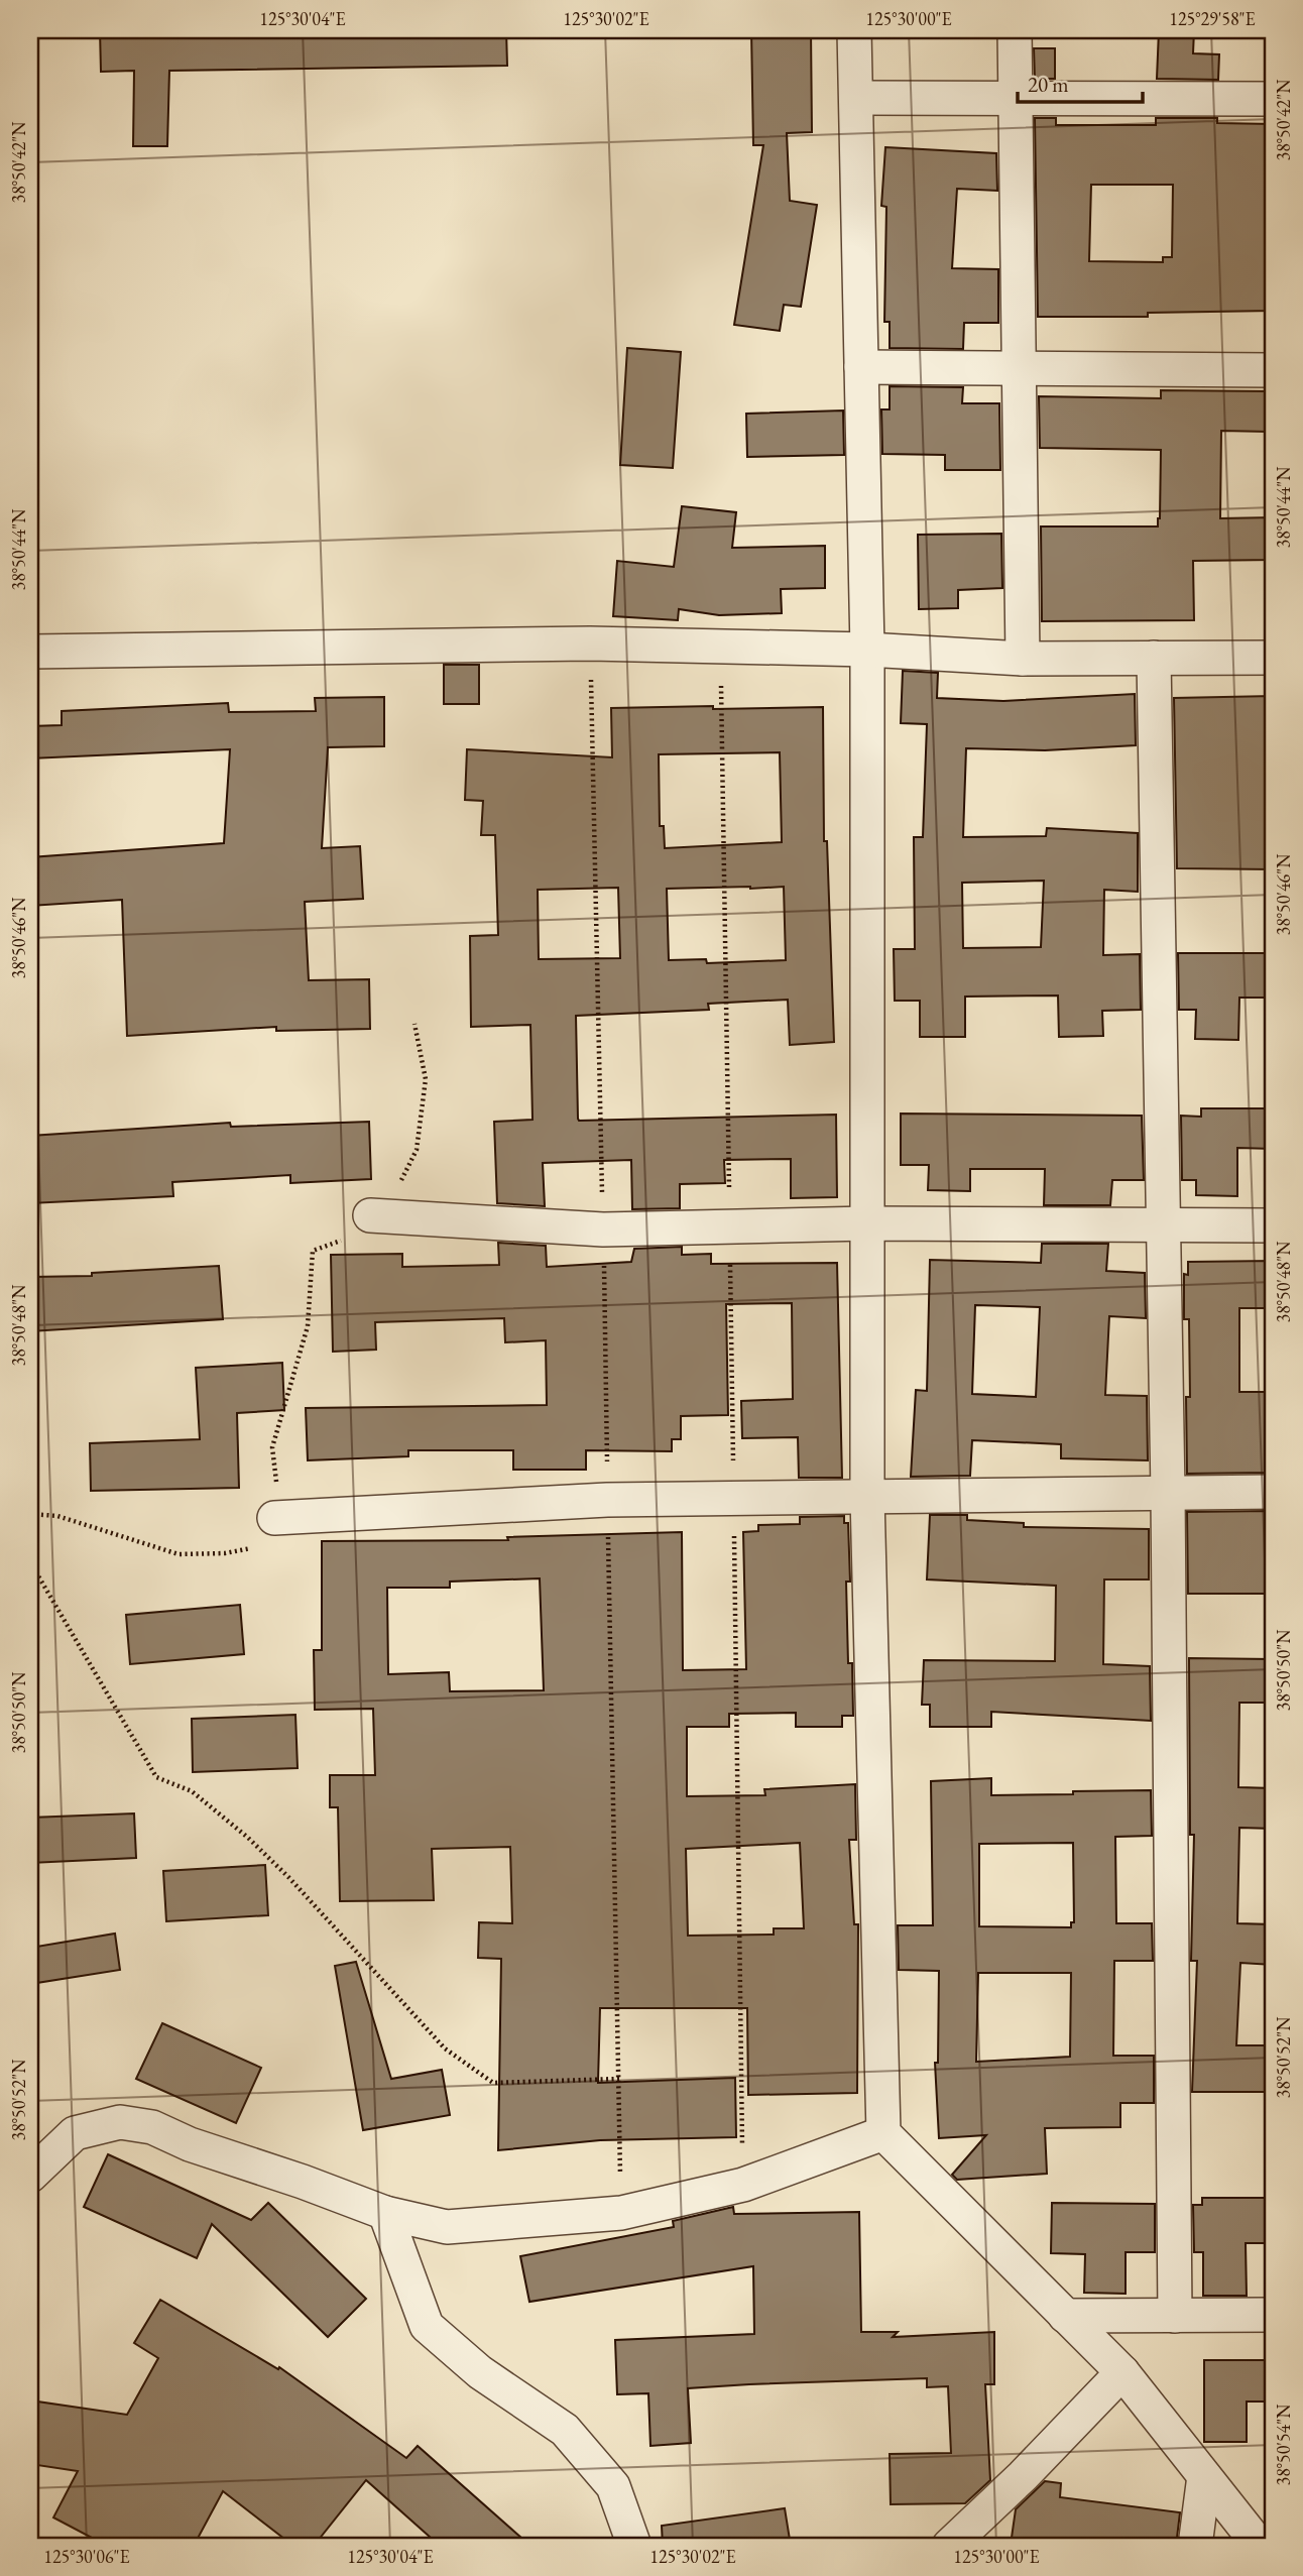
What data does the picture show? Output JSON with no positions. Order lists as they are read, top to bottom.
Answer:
{
  "scale_bar": "20 m",
  "coordinates": [
    "125°30'04\"E",
    "125°30'02\"E",
    "125°30'00\"E",
    "125°29'58\"E",
    "38°50'42\"N",
    "38°50'44\"N",
    "38°50'46\"N",
    "38°50'48\"N",
    "38°50'50\"N",
    "38°50'52\"N",
    "38°50'54\"N",
    "125°30'06\"E"
  ]
}
